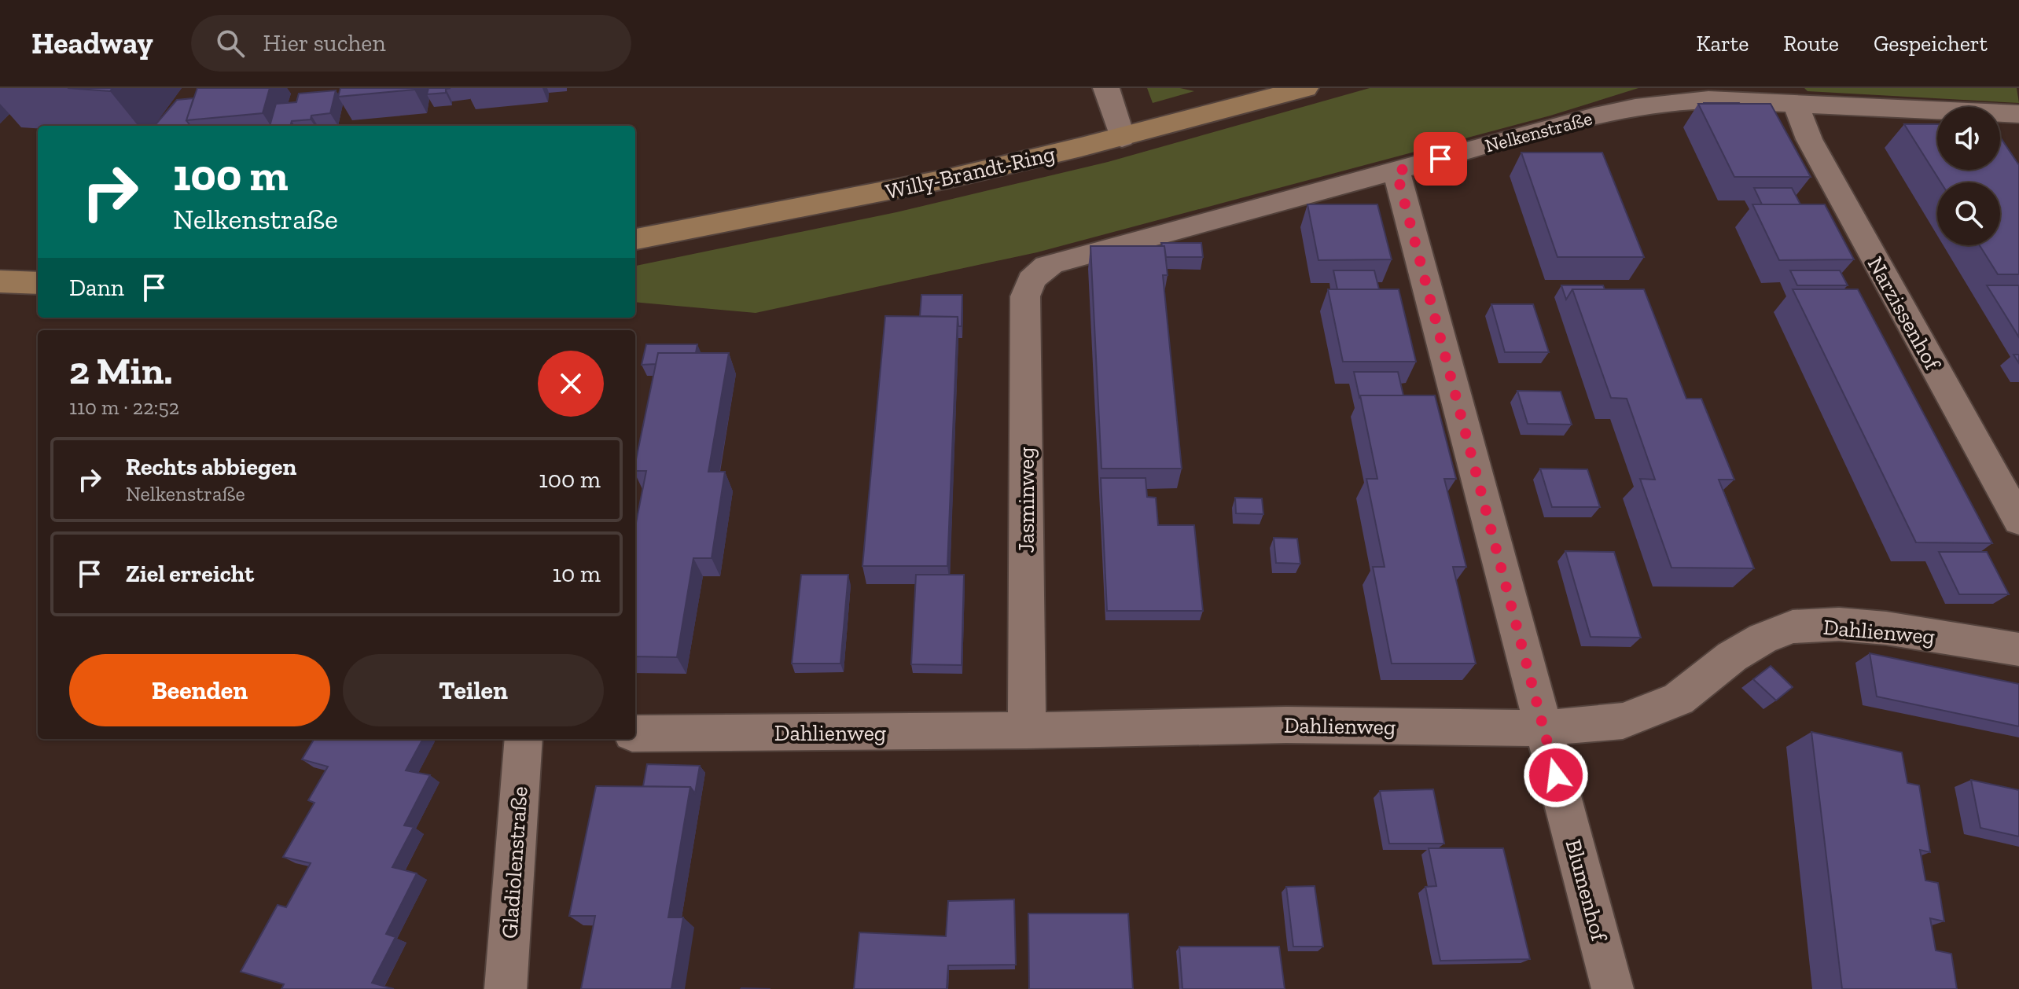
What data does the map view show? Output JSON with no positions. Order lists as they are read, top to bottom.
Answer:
{
  "streets": {
    "main road": ["Willy-Brandt-Ring"],
    "street": [
      "Nelkenstraße",
      "Narzissenhof",
      "Jasminweg",
      "Dahlienweg",
      "Gladiolenstraße",
      "Blumenhof"
    ]
  },
  "crossings": [
    ["Nelkenstraße", "Narzissenhof"],
    ["Nelkenstraße", "Jasminweg"],
    ["Nelkenstraße", "Blumenhof"],
    ["Jasminweg", "Dahlienweg"],
    ["Dahlienweg", "Blumenhof"]
  ],
  "page": {
    "header": "Headway",
    "search": "Hier suchen",
    "nav": ["Karte", "Route", "Gespeichert"],
    "turn": ["100 m", "Nelkenstraße"],
    "then": "Dann",
    "heading": ["2 Min.", "110 m · 22:52"],
    "list": [
      {
        "name": "Rechts abbiegen",
        "note": "Nelkenstraße",
        "value": "100 m"
      },
      {
        "name": "Ziel erreicht",
        "value": "10 m"
      }
    ],
    "buttons": ["Beenden", "Teilen"]
  }
}
